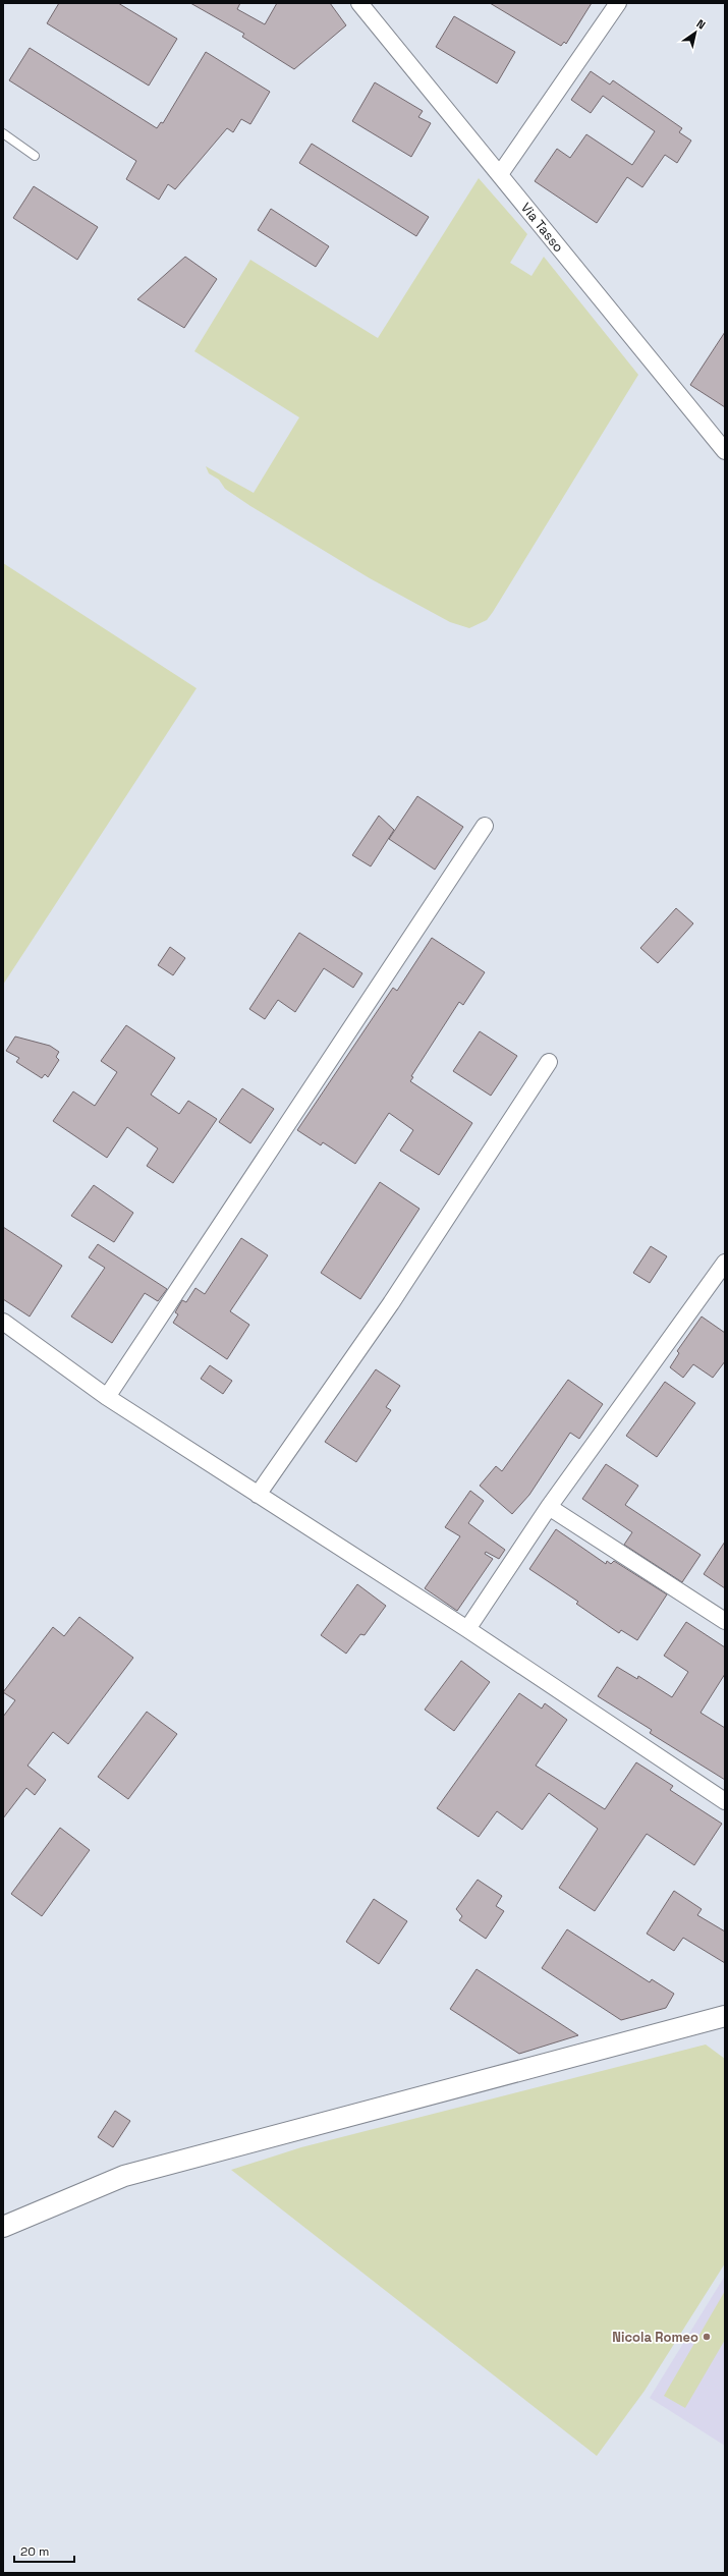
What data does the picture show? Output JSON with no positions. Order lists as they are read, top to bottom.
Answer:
{
  "streets": {
    "street": ["Via Tasso"]
  },
  "places": ["Nicola Romeo"],
  "scale_bar": "20 m",
  "north": "top right"
}
